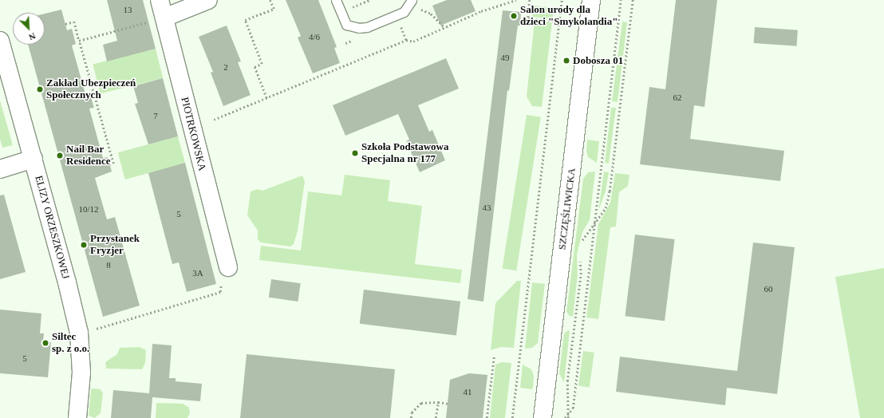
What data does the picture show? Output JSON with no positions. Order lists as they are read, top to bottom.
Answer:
{
  "streets": {
    "street": ["PIOTRKOWSKA", "SZCZĘŚLIWICKA", "ELIZY ORZESZKOWEJ"]
  },
  "places": [
    "Salon urody dla dzieci \"Smykolandia\"",
    "Dobosza 01",
    "Zakład Ubezpieczeń Społecznych",
    "Szkoła Podstawowa Specjalna nr 177",
    "Nail Bar Residence",
    "Przystanek Fryzjer",
    "Siltec sp. z o.o."
  ],
  "house_numbers": [
    "13",
    "4/6",
    "49",
    "2",
    "62",
    "7",
    "43",
    "10/12",
    "5",
    "8",
    "3A",
    "60",
    "5",
    "41"
  ],
  "north": "bottom right"
}
